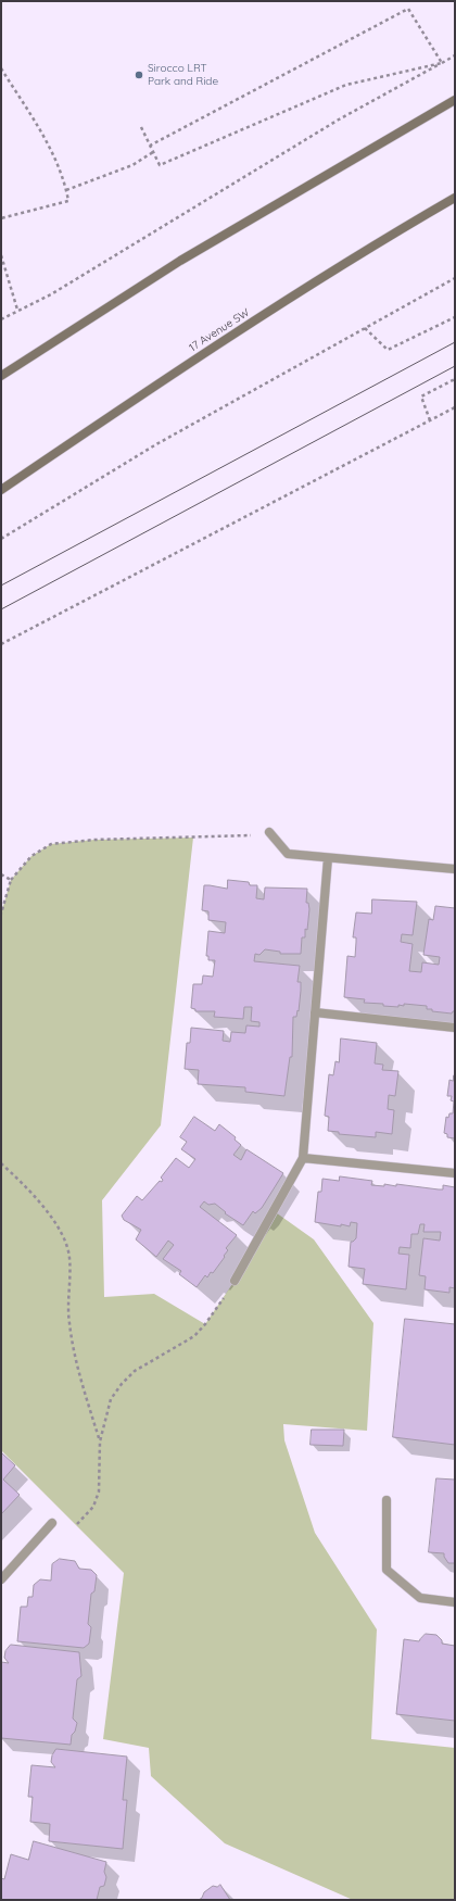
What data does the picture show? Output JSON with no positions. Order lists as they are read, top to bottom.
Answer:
{
  "streets": {
    "main road": ["17 Avenue SW"]
  },
  "places": ["Sirocco LRT Park and Ride"]
}
